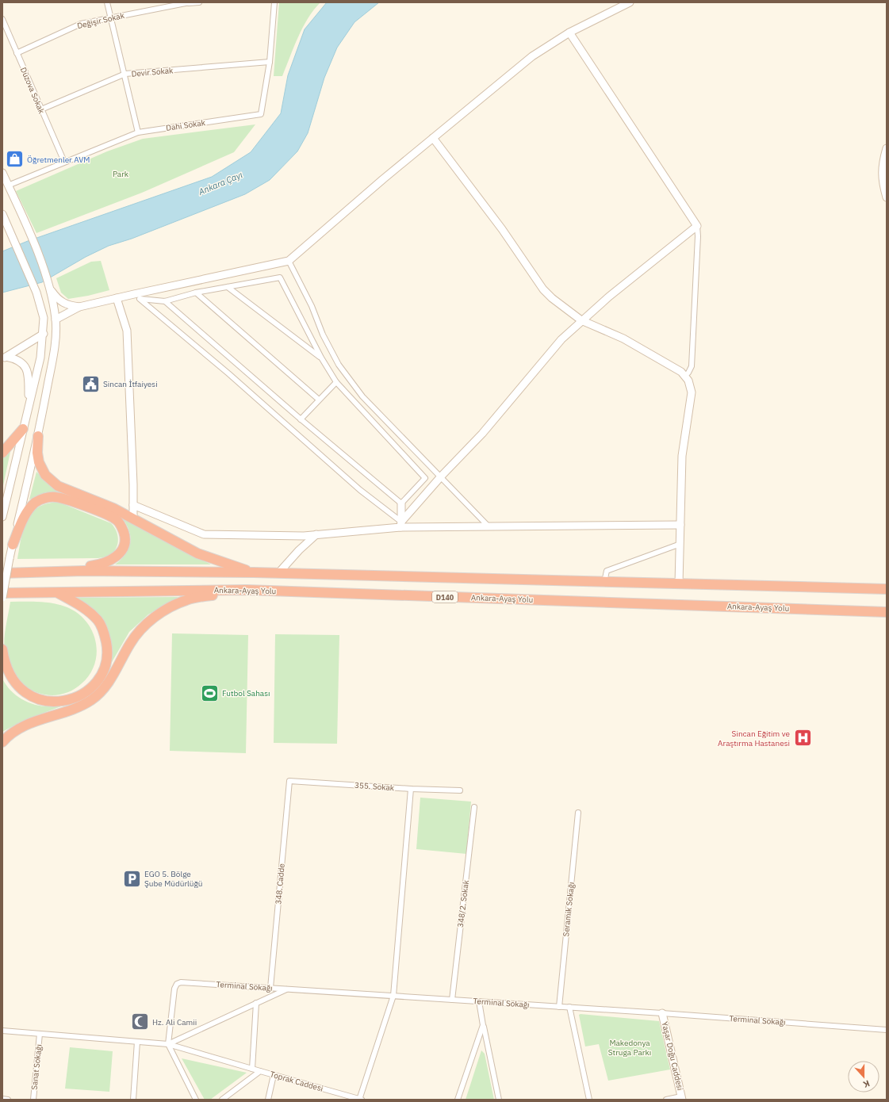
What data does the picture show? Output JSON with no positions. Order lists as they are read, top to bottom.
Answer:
{
  "streets": {
    "highway": ["Ankara-Ayaş Yolu", "D140"],
    "street": [
      "Değişir Sokak",
      "Devir Sokak",
      "Düzova Sokak",
      "Dahi Sokak",
      "355. Sokak",
      "348. Cadde",
      "348/2. Sokak",
      "Seramik Sokağı",
      "Terminal Sokağı",
      "Yaşar Doğu Caddesi",
      "Sanat Sokağı",
      "Toprak Caddesi"
    ]
  },
  "crossings": [
    ["Değişir Sokak", "Düzova Sokak"],
    ["Devir Sokak", "Düzova Sokak"],
    ["Devir Sokak", "Dahi Sokak"],
    ["Düzova Sokak", "Dahi Sokak"],
    ["355. Sokak", "348. Cadde"],
    ["348. Cadde", "Terminal Sokağı"],
    ["348/2. Sokak", "Terminal Sokağı"],
    ["Seramik Sokağı", "Terminal Sokağı"],
    ["Terminal Sokağı", "Yaşar Doğu Caddesi"]
  ],
  "water": ["Ankara Çayı"],
  "parks": ["Park", "Makedonya Struga Parkı"],
  "places": {
    "shop": ["Öğretmenler AVM"],
    "public building": ["Sincan İtfaiyesi"],
    "sports": ["Futbol Sahası"],
    "hospital": ["Sincan Eğitim ve Araştırma Hastanesi"],
    "parking": ["EGO 5. Bölge Şube Müdürlüğü"],
    "mosque": ["Hz. Ali Camii"]
  },
  "north": "bottom"
}
